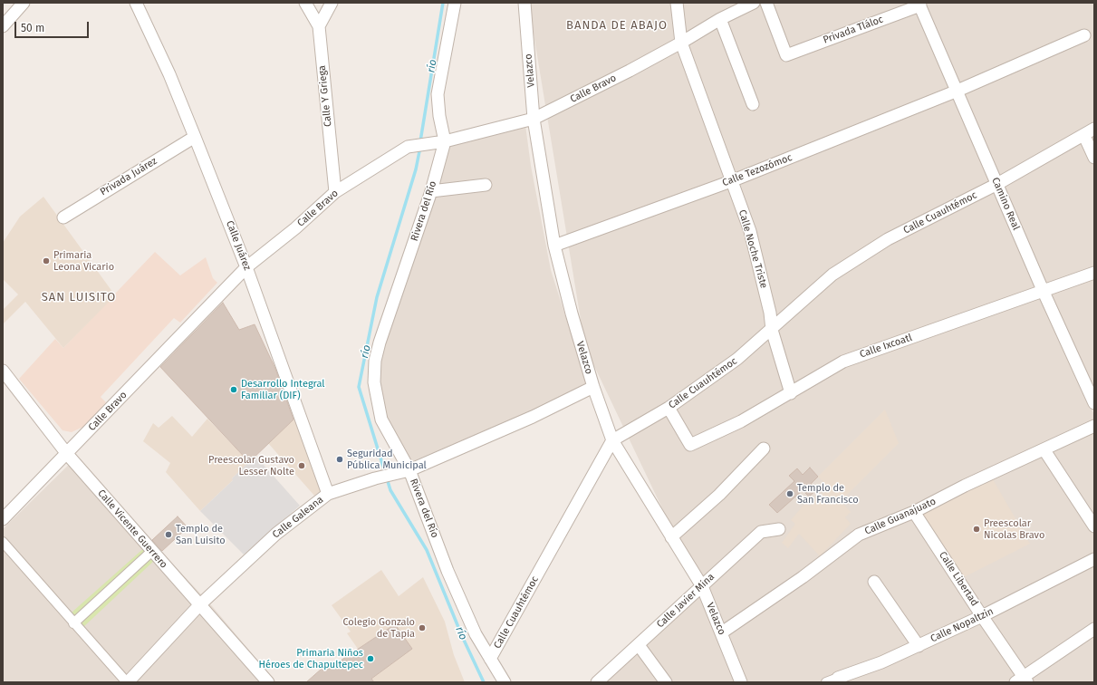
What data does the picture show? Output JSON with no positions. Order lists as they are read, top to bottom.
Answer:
{
  "streets": {
    "street": [
      "Privada Tláloc",
      "Velazco",
      "Calle Bravo",
      "Calle Y Griega",
      "Calle Tezozómoc",
      "Privada Juárez",
      "Camino Real",
      "Rivera del Río",
      "Calle Cuauhtémoc",
      "Calle Juárez",
      "Calle Noche Triste",
      "Calle Ixcoatl",
      "Calle Guanajuato",
      "Calle Galeana",
      "Calle Vicente Guerrero",
      "Calle Libertad",
      "Calle Javier Mina",
      "Calle Nopaltzin"
    ]
  },
  "crossings": [
    ["Privada Tláloc", "Camino Real"],
    ["Velazco", "Calle Bravo"],
    ["Velazco", "Calle Tezozómoc"],
    ["Velazco", "Calle Cuauhtémoc"],
    ["Velazco", "Calle Guanajuato"],
    ["Velazco", "Calle Galeana"],
    ["Velazco", "Calle Javier Mina"],
    ["Calle Bravo", "Calle Y Griega"],
    ["Calle Bravo", "Rivera del Río"],
    ["Calle Bravo", "Calle Juárez"],
    ["Calle Bravo", "Calle Noche Triste"],
    ["Calle Bravo", "Calle Vicente Guerrero"],
    ["Calle Tezozómoc", "Camino Real"],
    ["Calle Tezozómoc", "Calle Noche Triste"],
    ["Privada Juárez", "Calle Juárez"],
    ["Camino Real", "Calle Cuauhtémoc"],
    ["Camino Real", "Calle Ixcoatl"],
    ["Rivera del Río", "Calle Cuauhtémoc"],
    ["Rivera del Río", "Calle Galeana"],
    ["Calle Cuauhtémoc", "Calle Noche Triste"],
    ["Calle Cuauhtémoc", "Calle Ixcoatl"],
    ["Calle Juárez", "Calle Galeana"],
    ["Calle Noche Triste", "Calle Ixcoatl"],
    ["Calle Guanajuato", "Calle Libertad"],
    ["Calle Galeana", "Calle Vicente Guerrero"],
    ["Calle Libertad", "Calle Nopaltzin"]
  ],
  "districts": ["BANDA DE ABAJO", "SAN LUISITO"],
  "water": ["río"],
  "places": [
    "Primaria Leona Vicario",
    "Desarrollo Integral Familiar (DIF)",
    "Seguridad Pública Municipal",
    "Preescolar Gustavo Lesser Nolte",
    "Templo de San Francisco",
    "Preescolar Nicolas Bravo",
    "Templo de San Luisito",
    "Colegio Gonzalo de Tapia",
    "Primaria Niños Héroes de Chapultepec"
  ],
  "scale_bar": "50 m"
}
